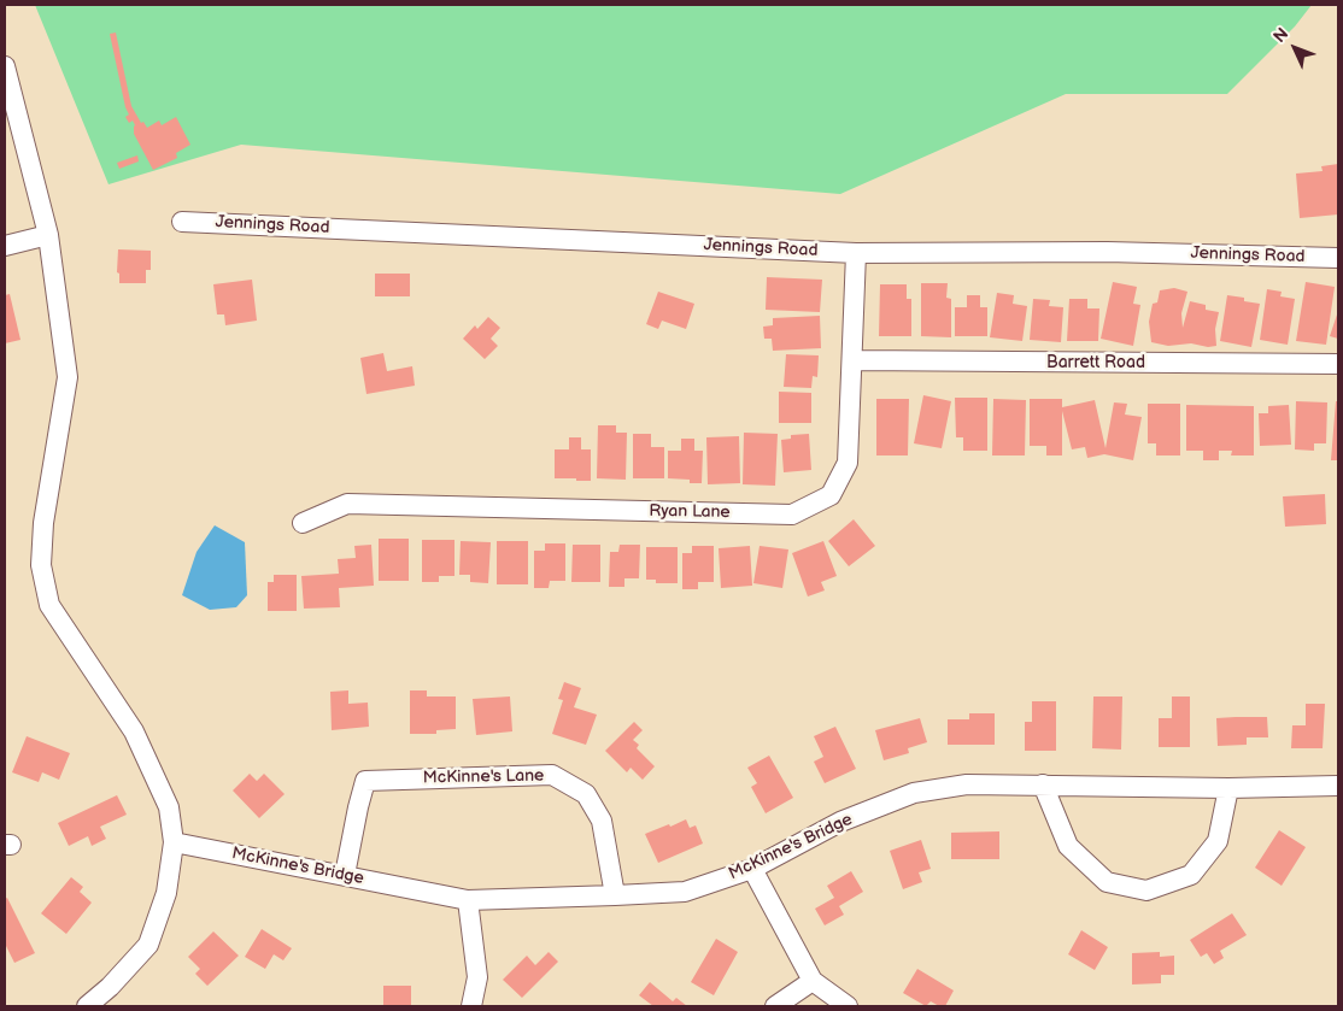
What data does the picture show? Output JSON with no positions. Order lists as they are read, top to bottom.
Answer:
{
  "streets": {
    "street": [
      "Jennings Road",
      "Barrett Road",
      "Ryan Lane",
      "McKinne's Lane",
      "McKinne's Bridge"
    ]
  },
  "crossings": [
    ["Jennings Road", "Ryan Lane"],
    ["Barrett Road", "Ryan Lane"],
    ["McKinne's Lane", "McKinne's Bridge"]
  ],
  "north": "top left"
}
